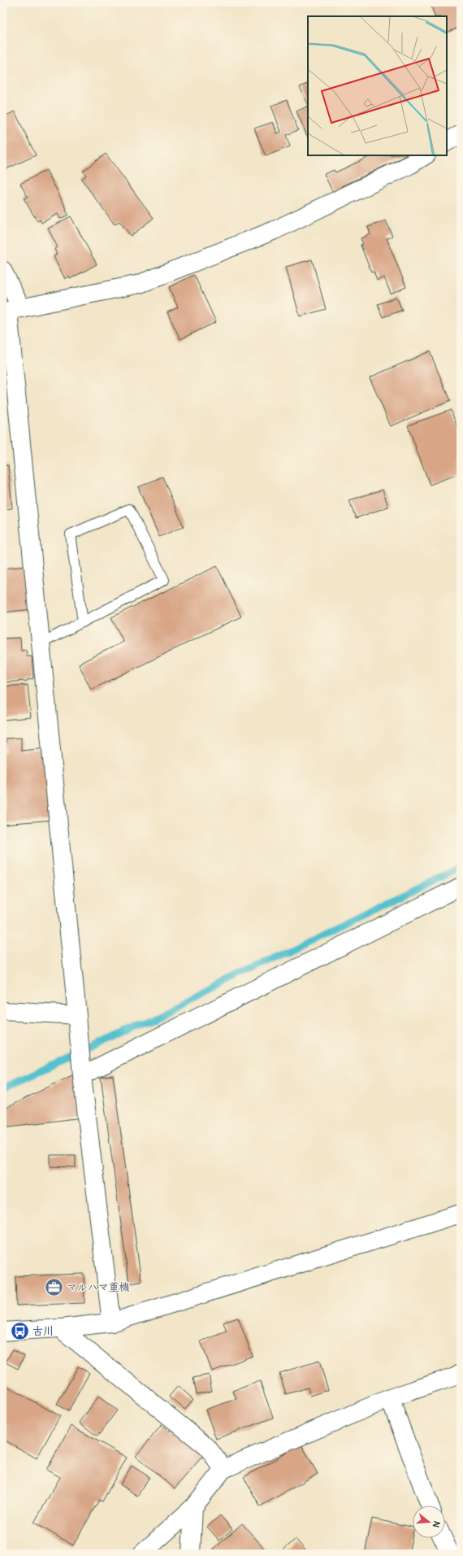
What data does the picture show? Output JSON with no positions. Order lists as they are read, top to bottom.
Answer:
{
  "places": {
    "office": ["マルハマ重機"],
    "bus stop": ["古川"]
  },
  "north": "right"
}
